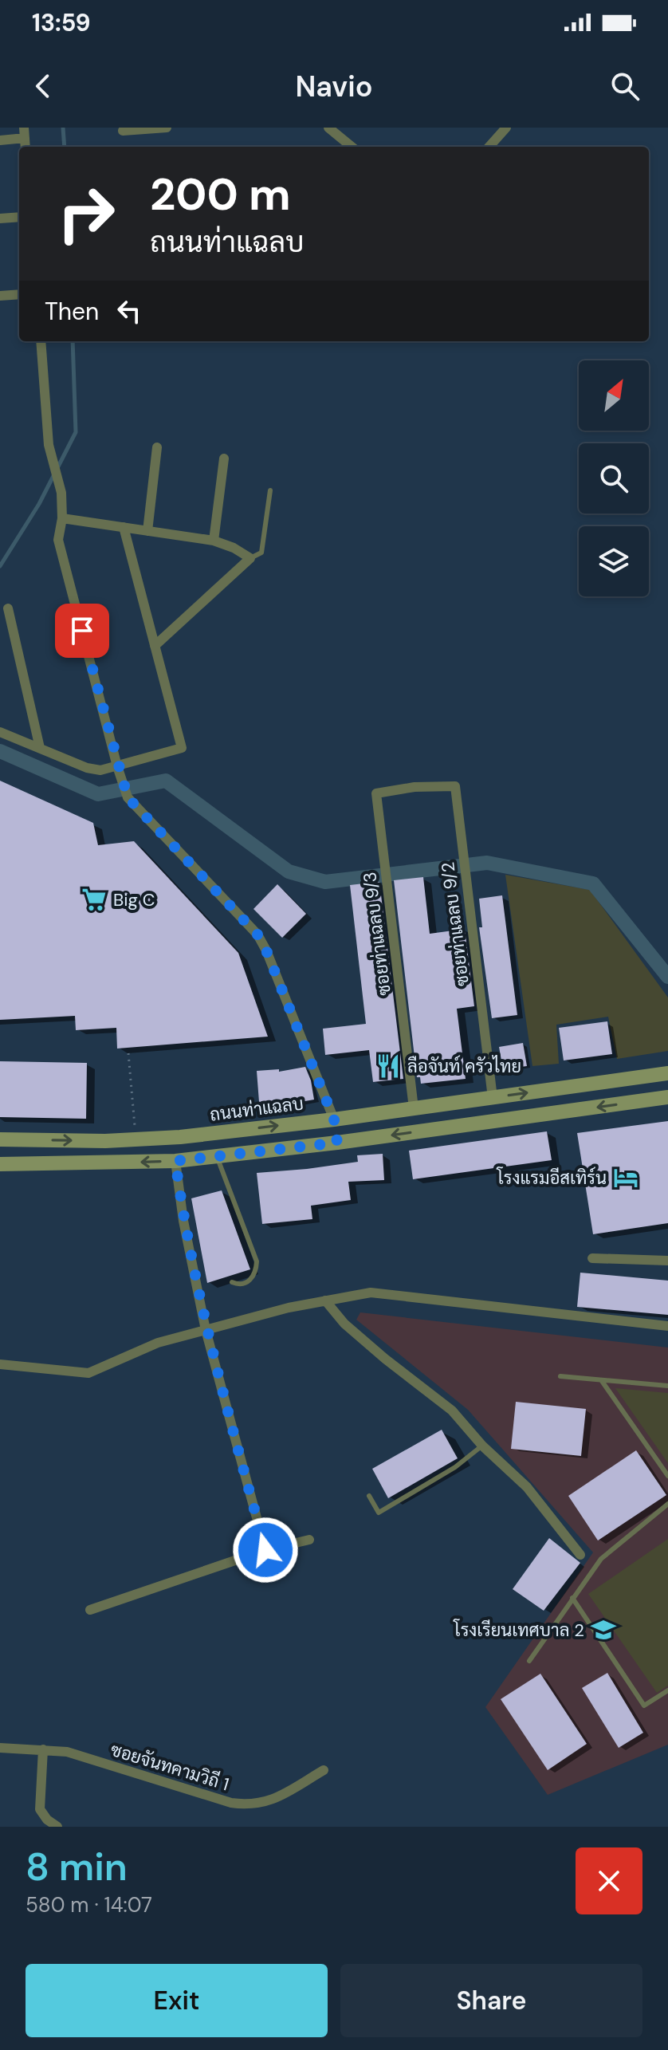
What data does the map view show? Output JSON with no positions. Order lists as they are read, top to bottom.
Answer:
{
  "streets": {
    "main road": ["ถนนท่าแฉลบ"],
    "street": ["ซอยท่าแฉลบ 9/2", "ซอยท่าแฉลบ 9/3", "ซอยจันทคามวิถี 1"]
  },
  "crossings": [
    ["ซอยท่าแฉลบ 9/2", "ซอยท่าแฉลบ 9/3"],
    ["ซอยท่าแฉลบ 9/2", "ถนนท่าแฉลบ"],
    ["ซอยท่าแฉลบ 9/3", "ถนนท่าแฉลบ"]
  ],
  "places": {
    "supermarket": ["Big C"],
    "restaurant": ["ลือจันท์ ครัวไทย"],
    "hotel": ["โรงแรมอีสเทิร์น"],
    "school or university": ["โรงเรียนเทศบาล 2"]
  },
  "north": "top right",
  "page": {
    "status": "13:59",
    "header": "Navio",
    "turn": ["200 m", "ถนนท่าแฉลบ"],
    "then": "Then",
    "heading": ["8 min", "580 m · 14:07"],
    "buttons": ["Exit", "Share"]
  }
}
